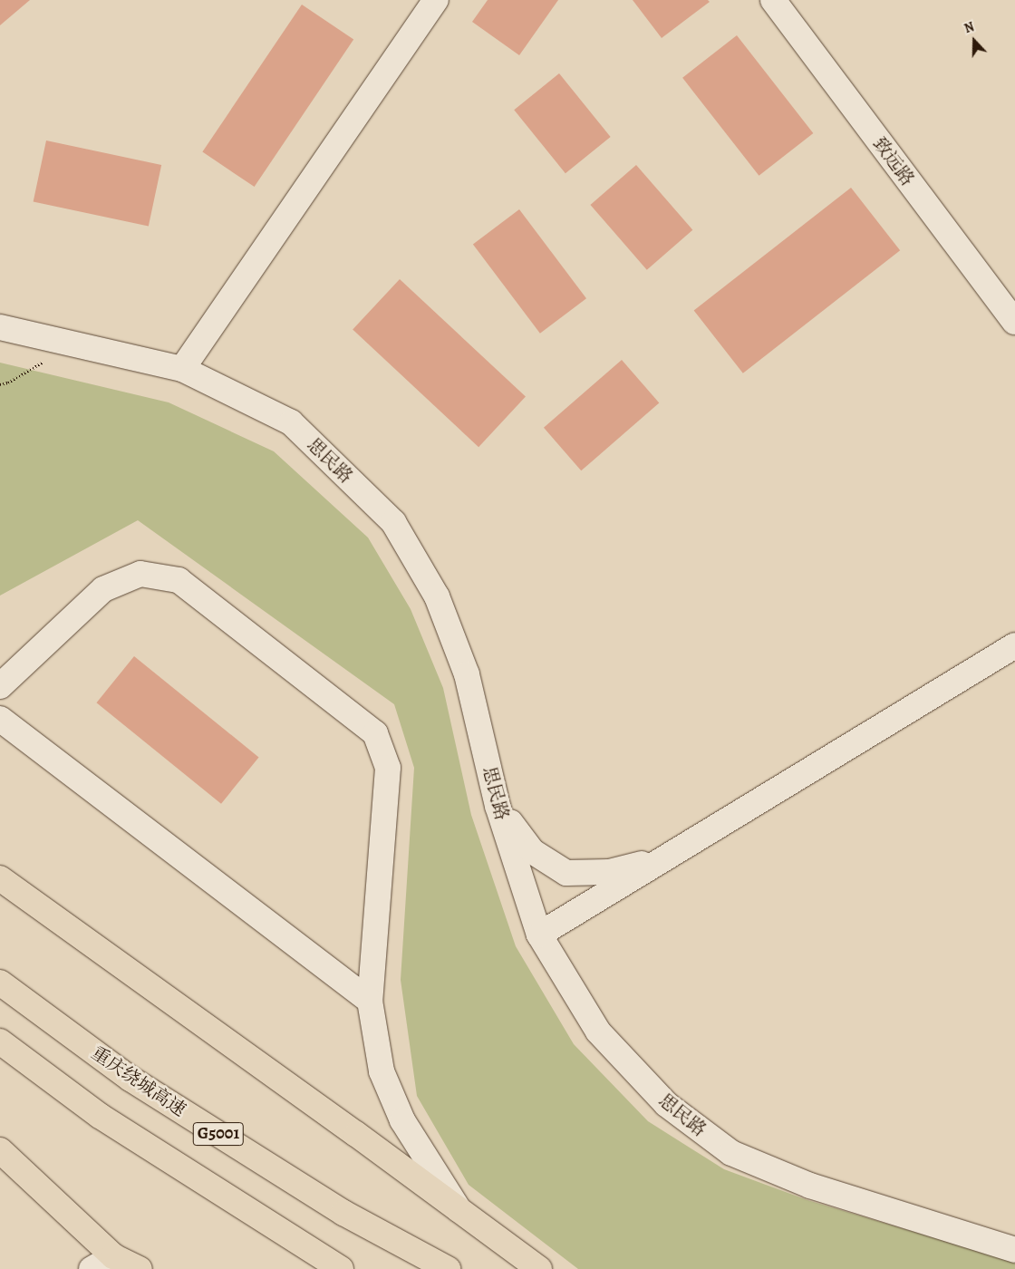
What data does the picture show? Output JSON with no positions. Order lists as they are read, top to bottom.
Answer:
{
  "streets": {
    "highway": ["重庆绕城高速", "G5001"],
    "street": ["致远路", "思民路"]
  },
  "north": "top"
}
